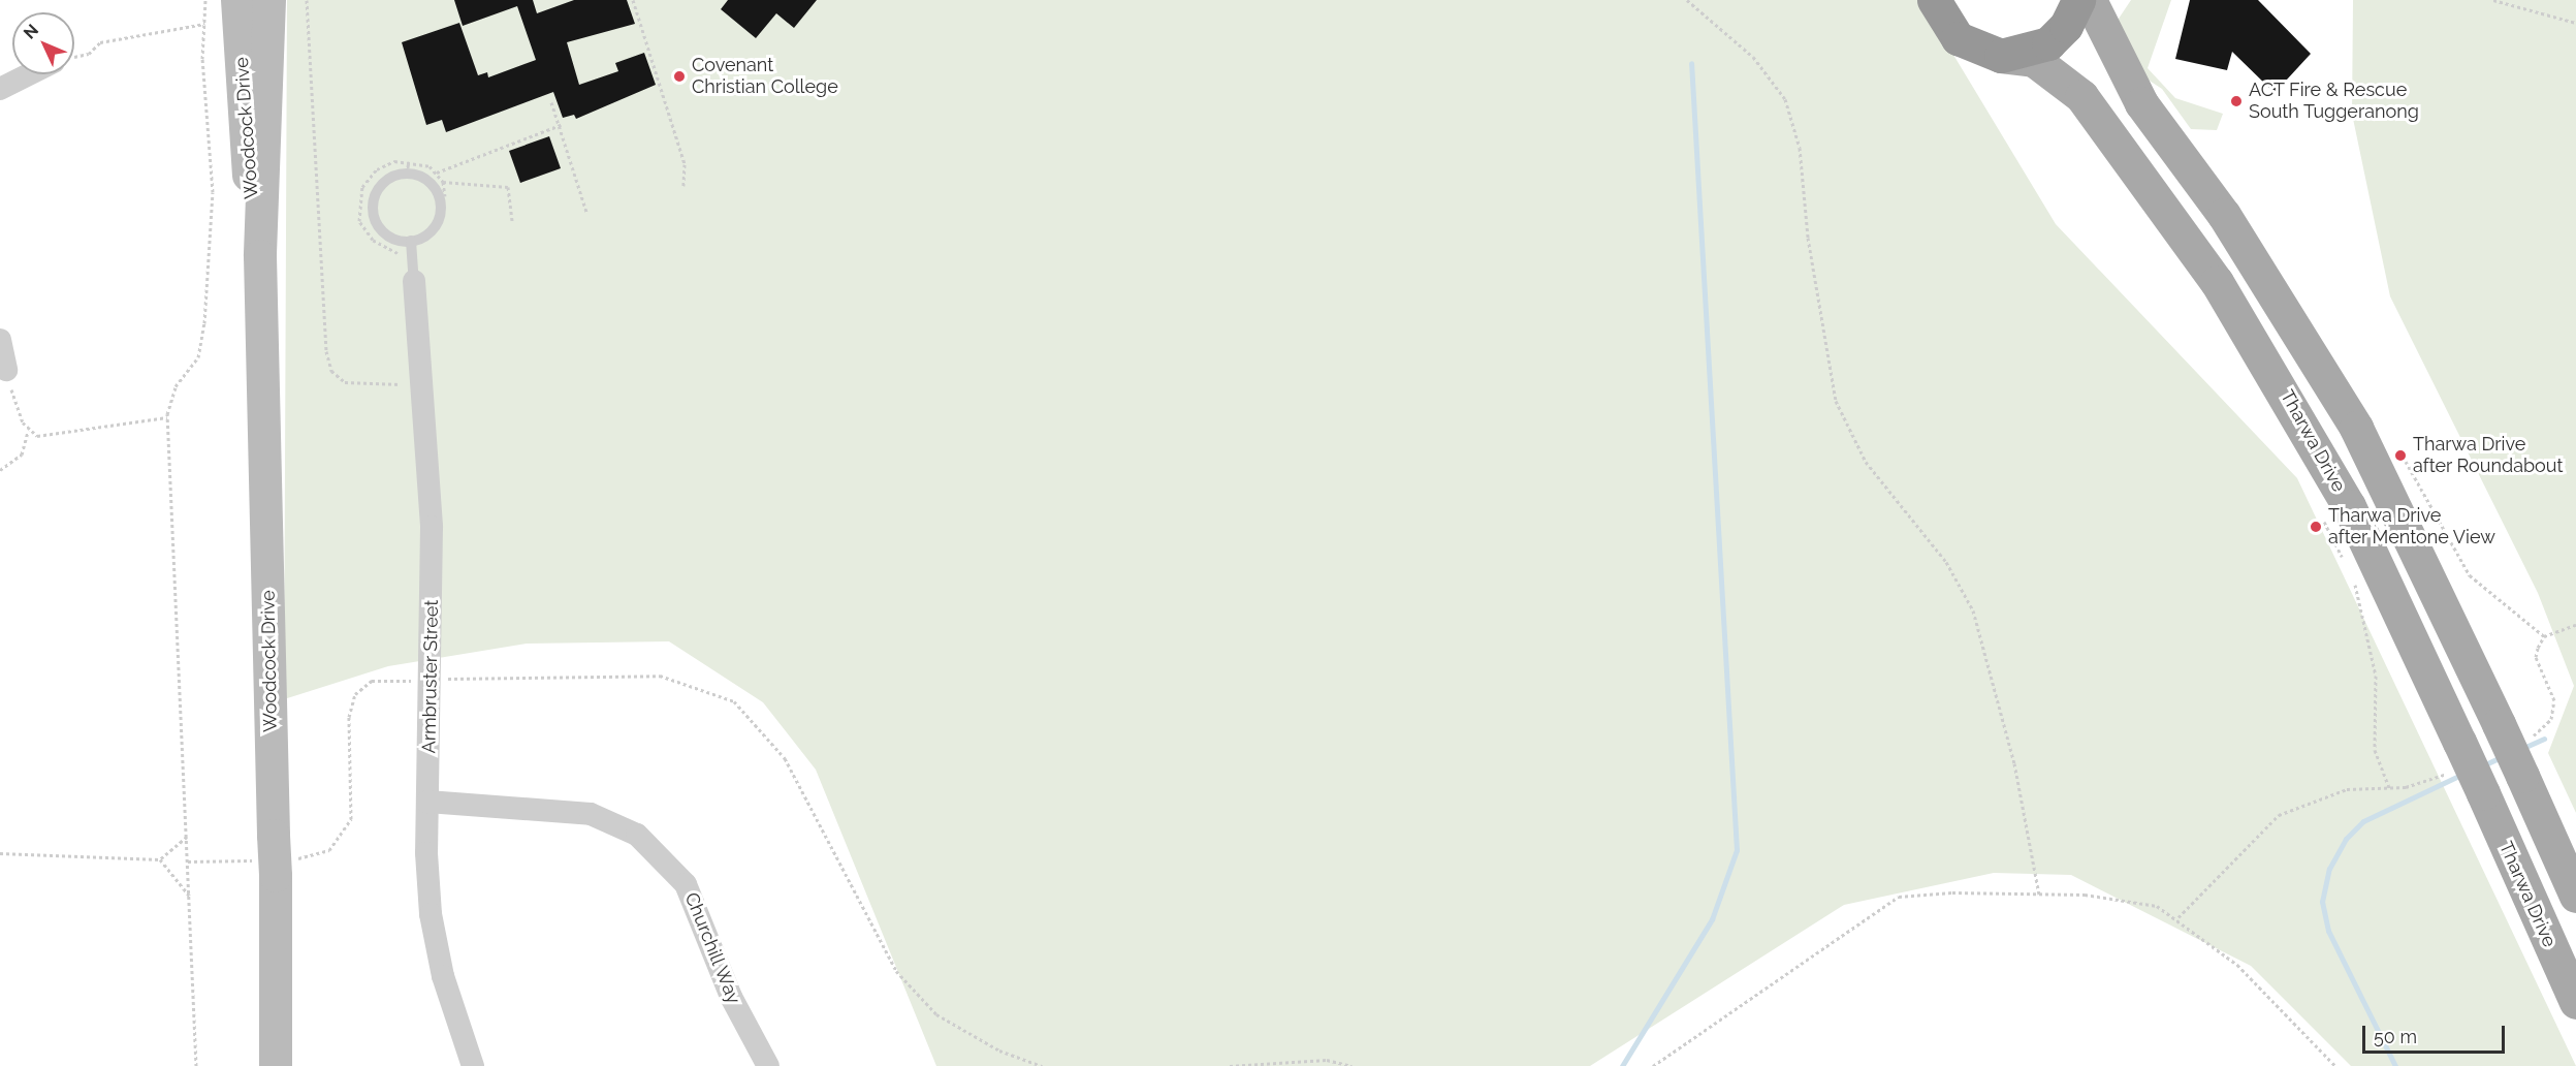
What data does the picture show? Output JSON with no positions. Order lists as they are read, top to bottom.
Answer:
{
  "streets": {
    "main road": ["Woodcock Drive", "Tharwa Drive"],
    "street": ["Armbruster Street", "Churchill Way"]
  },
  "crossings": [
    ["Armbruster Street", "Churchill Way"]
  ],
  "places": [
    "Covenant Christian College",
    "ACT Fire & Rescue South Tuggeranong",
    "Tharwa Drive after Roundabout",
    "Tharwa Drive after Mentone View"
  ],
  "scale_bar": "50 m",
  "north": "top left"
}
